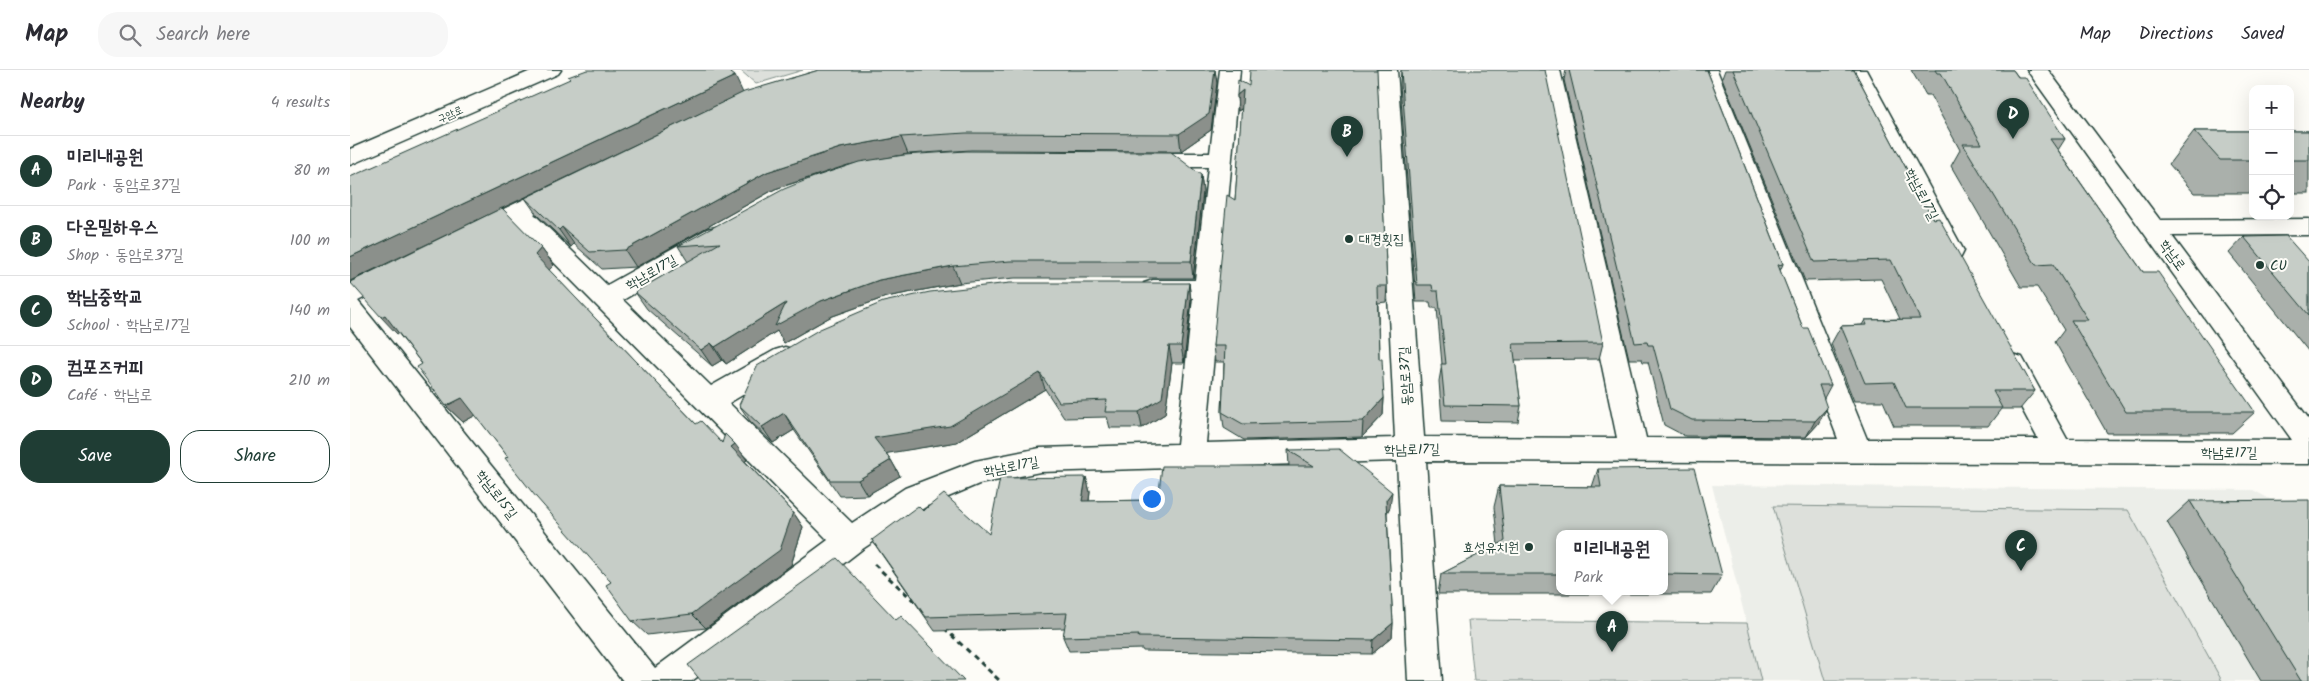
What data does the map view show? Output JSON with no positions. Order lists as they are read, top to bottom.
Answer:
{
  "streets": {
    "street": [
      "구암로",
      "학남로17길",
      "학남로",
      "동암로37길",
      "학남로15길"
    ]
  },
  "crossings": [
    ["학남로17길", "동암로37길"]
  ],
  "places": ["대경횟집", "CU", "효성유치원"],
  "page": {
    "header": "Map",
    "search": "Search here",
    "nav": ["Map", "Directions", "Saved"],
    "heading": ["Nearby", "4 results"],
    "map_buttons": ["+", "−"],
    "pins": [
      "D",
      "B",
      "C",
      "A"
    ],
    "list": [
      {
        "mark": "A",
        "name": "미리내공원",
        "note": "Park · 동암로37길",
        "value": "80 m"
      },
      {
        "mark": "B",
        "name": "다온밀하우스",
        "note": "Shop · 동암로37길",
        "value": "100 m"
      },
      {
        "mark": "C",
        "name": "학남중학교",
        "note": "School · 학남로17길",
        "value": "140 m"
      },
      {
        "mark": "D",
        "name": "컴포즈커피",
        "note": "Café · 학남로",
        "value": "210 m"
      }
    ],
    "buttons": ["Save", "Share"],
    "popup": ["미리내공원", "Park"]
  }
}
